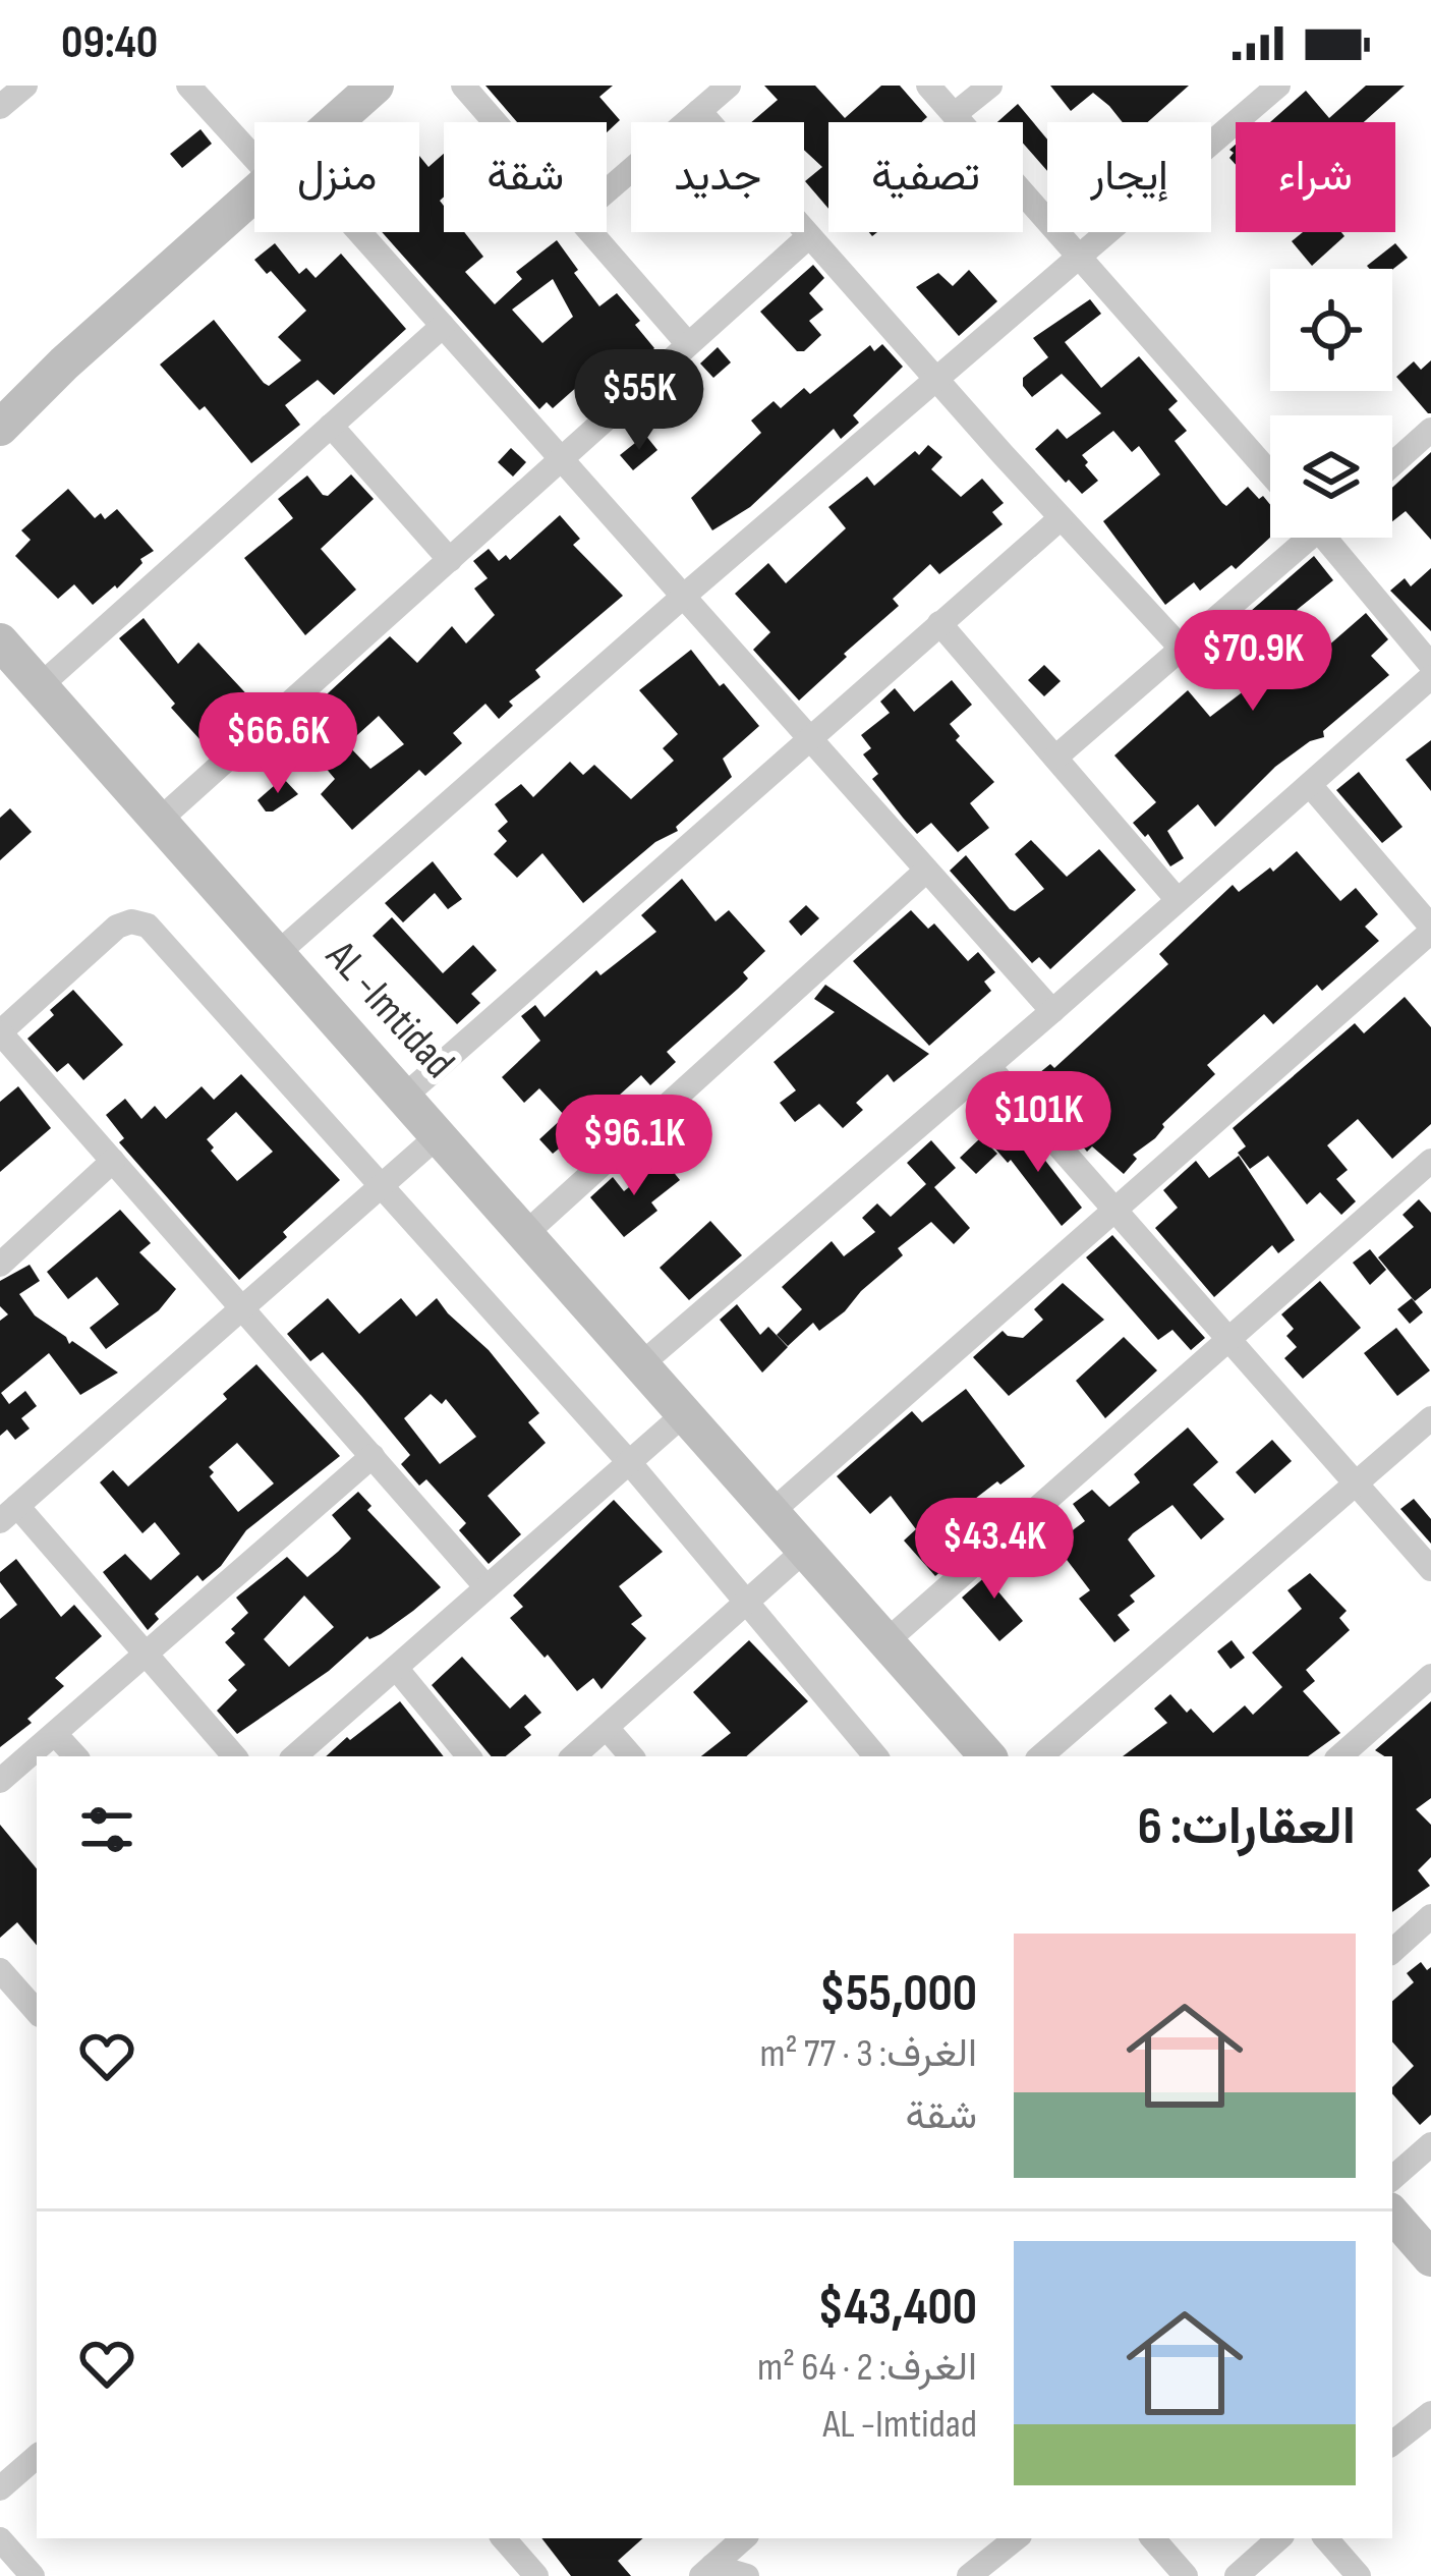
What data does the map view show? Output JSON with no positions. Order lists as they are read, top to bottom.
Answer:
{
  "streets": {
    "street": ["AL -Imtidad"]
  },
  "page": {
    "status": "09:40",
    "chip": [
      "شراء",
      "إيجار",
      "تصفية",
      "جديد",
      "شقة",
      "منزل"
    ],
    "price": [
      "$55K",
      "$70.9K",
      "$66.6K",
      "$101K",
      "$96.1K",
      "$43.4K"
    ],
    "heading": "العقارات: 6",
    "list": [
      {
        "name": "$55,000",
        "note": "الغرف: 3 · 77 m² · شقة"
      },
      {
        "name": "$43,400",
        "note": "الغرف: 2 · 64 m² · AL -Imtidad"
      }
    ]
  }
}
